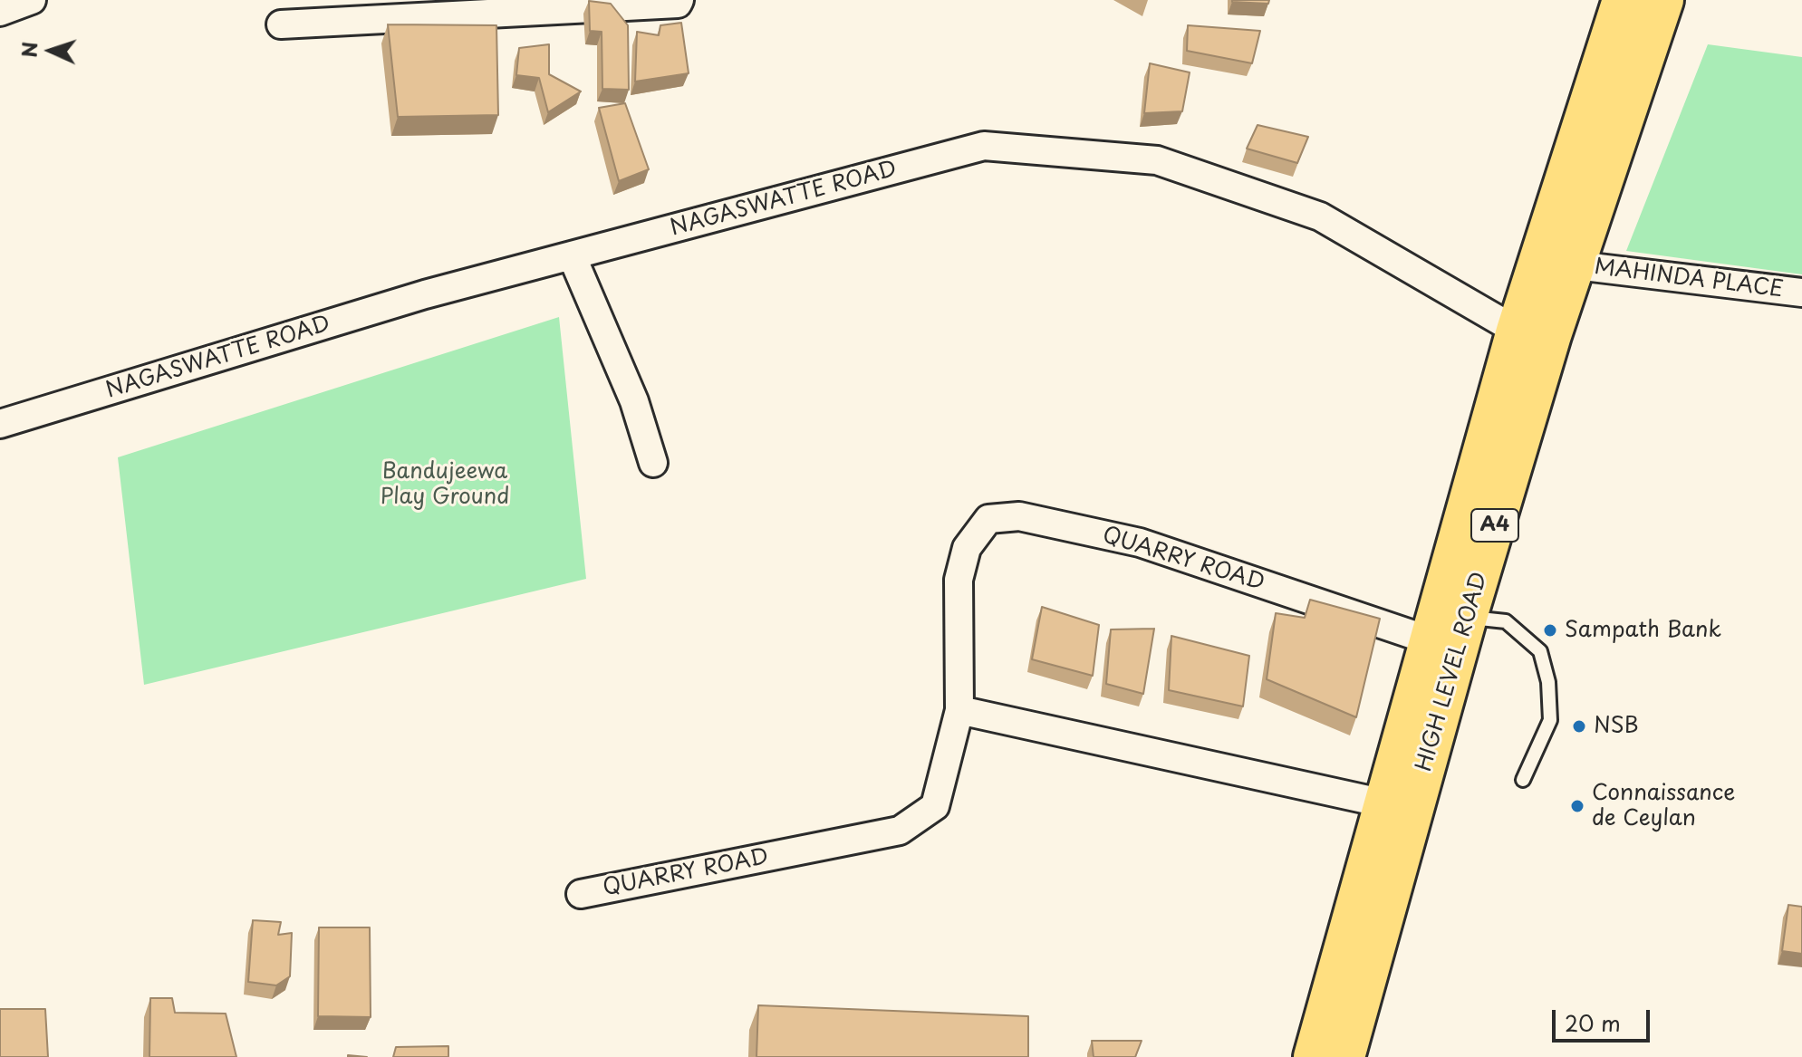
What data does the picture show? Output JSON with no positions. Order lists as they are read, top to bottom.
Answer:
{
  "streets": {
    "highway": ["A4", "HIGH LEVEL ROAD"],
    "street": ["NAGASWATTE ROAD", "MAHINDA PLACE", "QUARRY ROAD"]
  },
  "crossings": [
    ["NAGASWATTE ROAD", "HIGH LEVEL ROAD"],
    ["MAHINDA PLACE", "HIGH LEVEL ROAD"],
    ["QUARRY ROAD", "HIGH LEVEL ROAD"]
  ],
  "parks": ["Bandujeewa Play Ground"],
  "places": ["Sampath Bank", "NSB", "Connaissance de Ceylan"],
  "scale_bar": "20 m",
  "north": "left"
}
